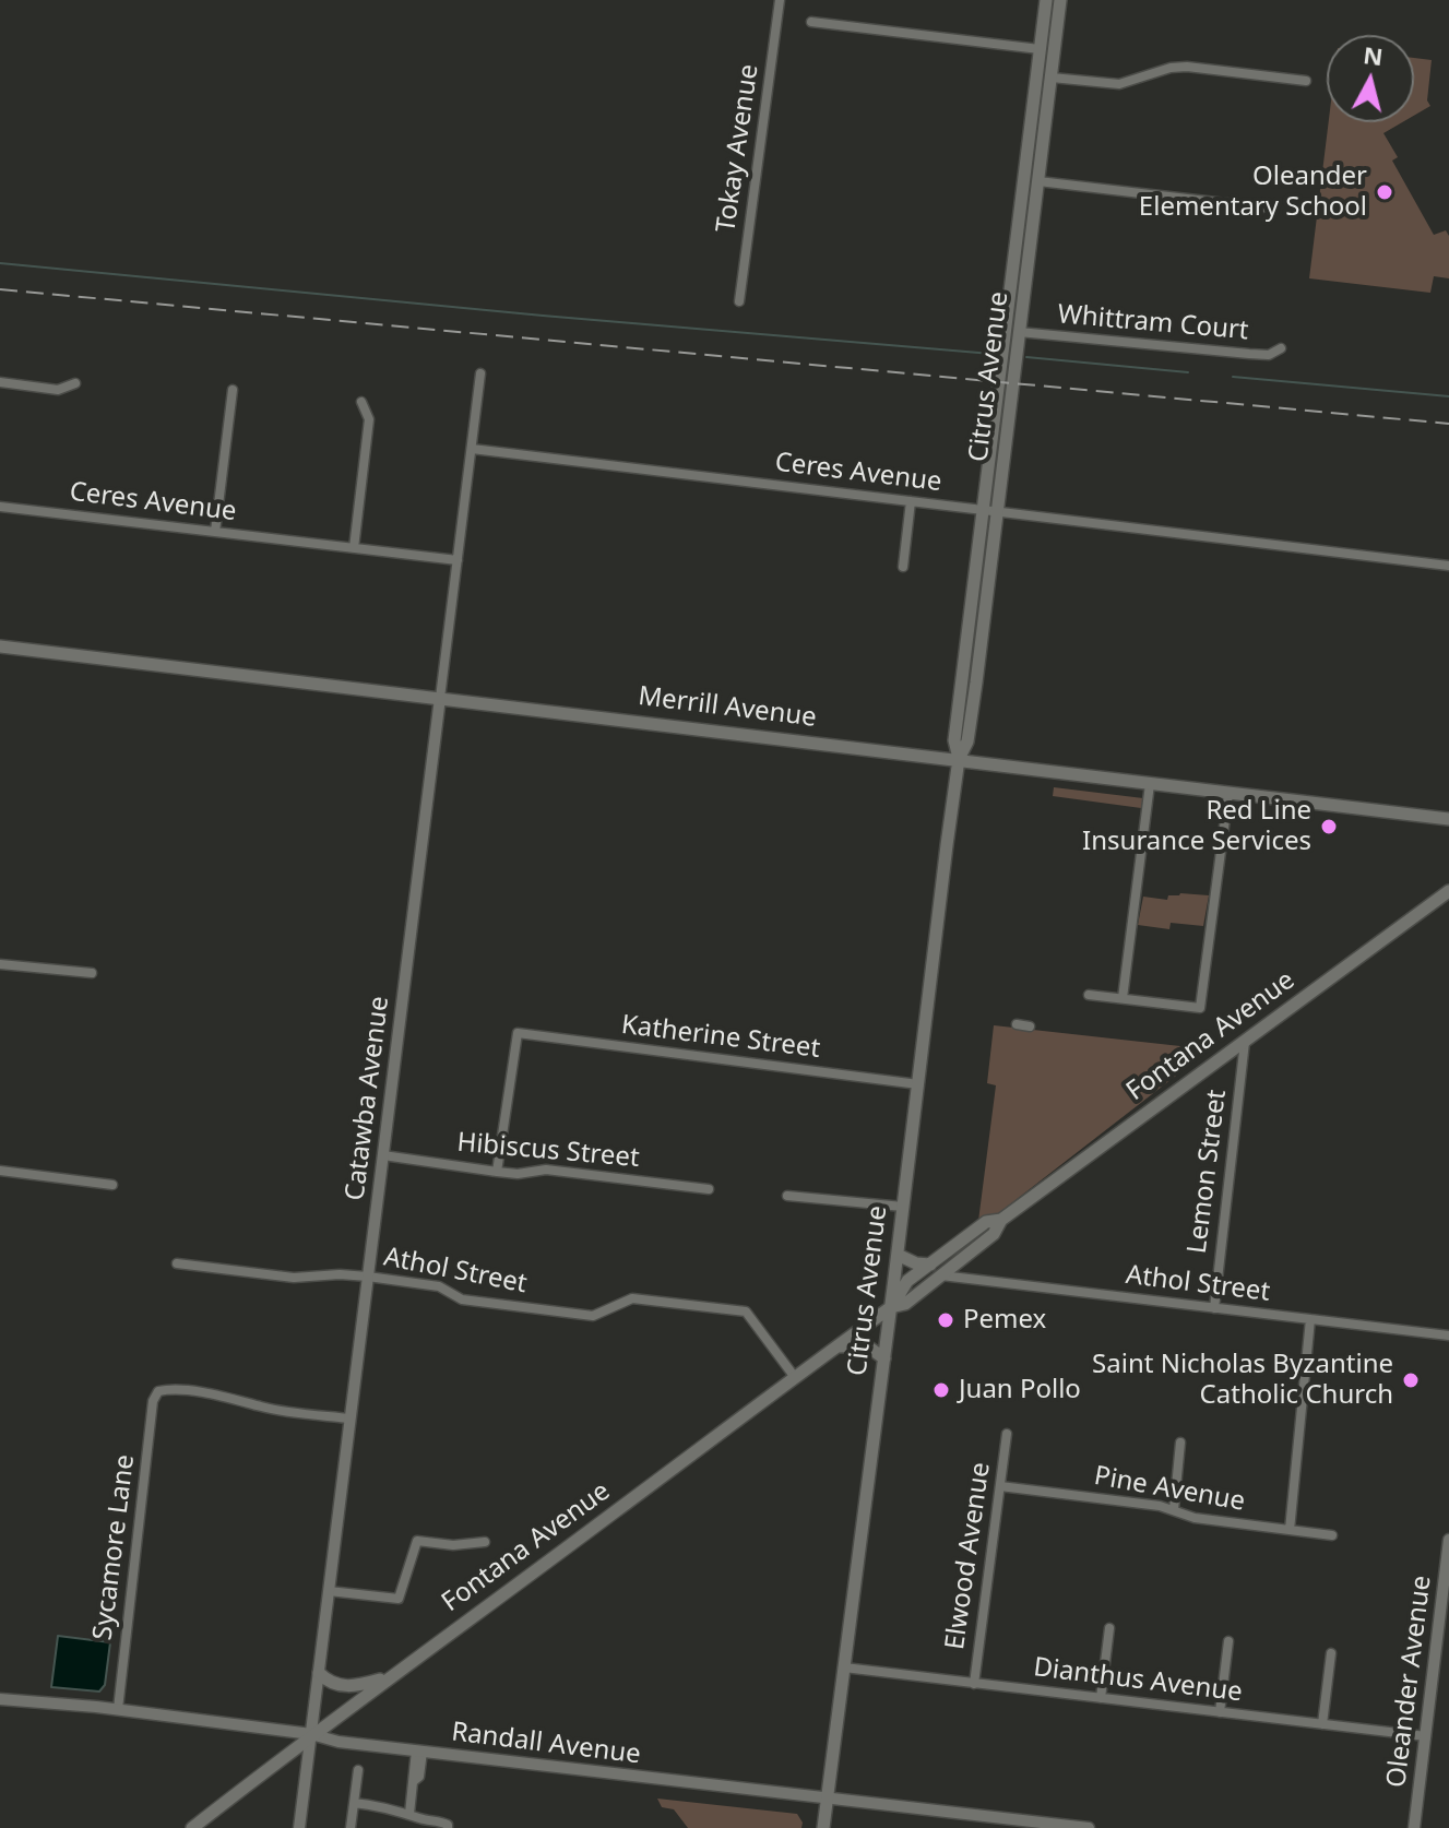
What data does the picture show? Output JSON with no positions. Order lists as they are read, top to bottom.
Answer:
{
  "streets": {
    "main road": ["Citrus Avenue", "Merrill Avenue", "Fontana Avenue"],
    "street": [
      "Tokay Avenue",
      "Whittram Court",
      "Ceres Avenue",
      "Katherine Street",
      "Catawba Avenue",
      "Hibiscus Street",
      "Lemon Street",
      "Athol Street",
      "Pine Avenue",
      "Sycamore Lane",
      "Elwood Avenue",
      "Dianthus Avenue",
      "Oleander Avenue",
      "Randall Avenue"
    ]
  },
  "crossings": [
    ["Whittram Court", "Citrus Avenue"],
    ["Citrus Avenue", "Ceres Avenue"],
    ["Citrus Avenue", "Merrill Avenue"],
    ["Citrus Avenue", "Fontana Avenue"],
    ["Citrus Avenue", "Katherine Street"],
    ["Citrus Avenue", "Dianthus Avenue"],
    ["Citrus Avenue", "Randall Avenue"],
    ["Ceres Avenue", "Catawba Avenue"],
    ["Merrill Avenue", "Catawba Avenue"],
    ["Fontana Avenue", "Catawba Avenue"],
    ["Fontana Avenue", "Lemon Street"],
    ["Fontana Avenue", "Athol Street"],
    ["Fontana Avenue", "Randall Avenue"],
    ["Katherine Street", "Hibiscus Street"],
    ["Catawba Avenue", "Hibiscus Street"],
    ["Catawba Avenue", "Athol Street"],
    ["Catawba Avenue", "Sycamore Lane"],
    ["Catawba Avenue", "Randall Avenue"],
    ["Lemon Street", "Athol Street"],
    ["Pine Avenue", "Elwood Avenue"],
    ["Sycamore Lane", "Randall Avenue"],
    ["Elwood Avenue", "Dianthus Avenue"],
    ["Dianthus Avenue", "Oleander Avenue"]
  ],
  "places": [
    "Oleander Elementary School",
    "Red Line Insurance Services",
    "Pemex",
    "Saint Nicholas Byzantine Catholic Church",
    "Juan Pollo"
  ],
  "north": "top"
}
